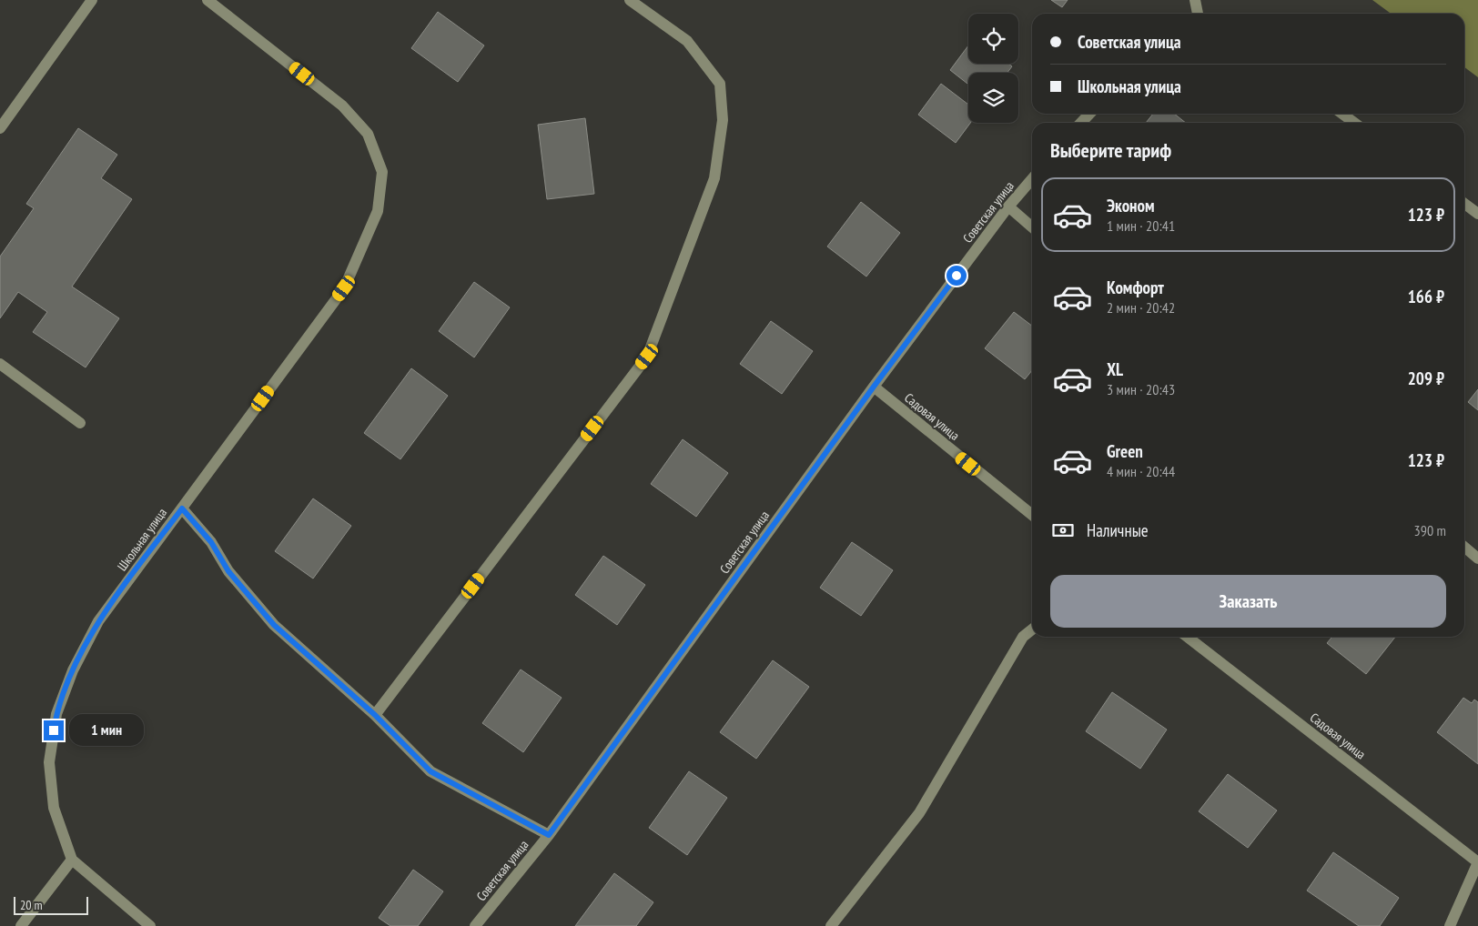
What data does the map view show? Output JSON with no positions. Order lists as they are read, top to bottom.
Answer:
{
  "streets": {
    "street": ["Советская улица", "Садовая улица", "Школьная улица"]
  },
  "crossings": [
    ["Советская улица", "Садовая улица"]
  ],
  "scale_bar": "20 m",
  "page": {
    "banner": ["Советская улица", "Школьная улица"],
    "heading": "Выберите тариф",
    "list": [
      {
        "name": "Эконом",
        "note": "1 мин · 20:41",
        "value": "123 ₽"
      },
      {
        "name": "Комфорт",
        "note": "2 мин · 20:42",
        "value": "166 ₽"
      },
      {
        "name": "XL",
        "note": "3 мин · 20:43",
        "value": "209 ₽"
      },
      {
        "name": "Green",
        "note": "4 мин · 20:44",
        "value": "123 ₽"
      }
    ],
    "pay": ["Наличные", "390 m"],
    "buttons": "Заказать",
    "bubble": "1 мин",
    "scale": "20 m"
  }
}
